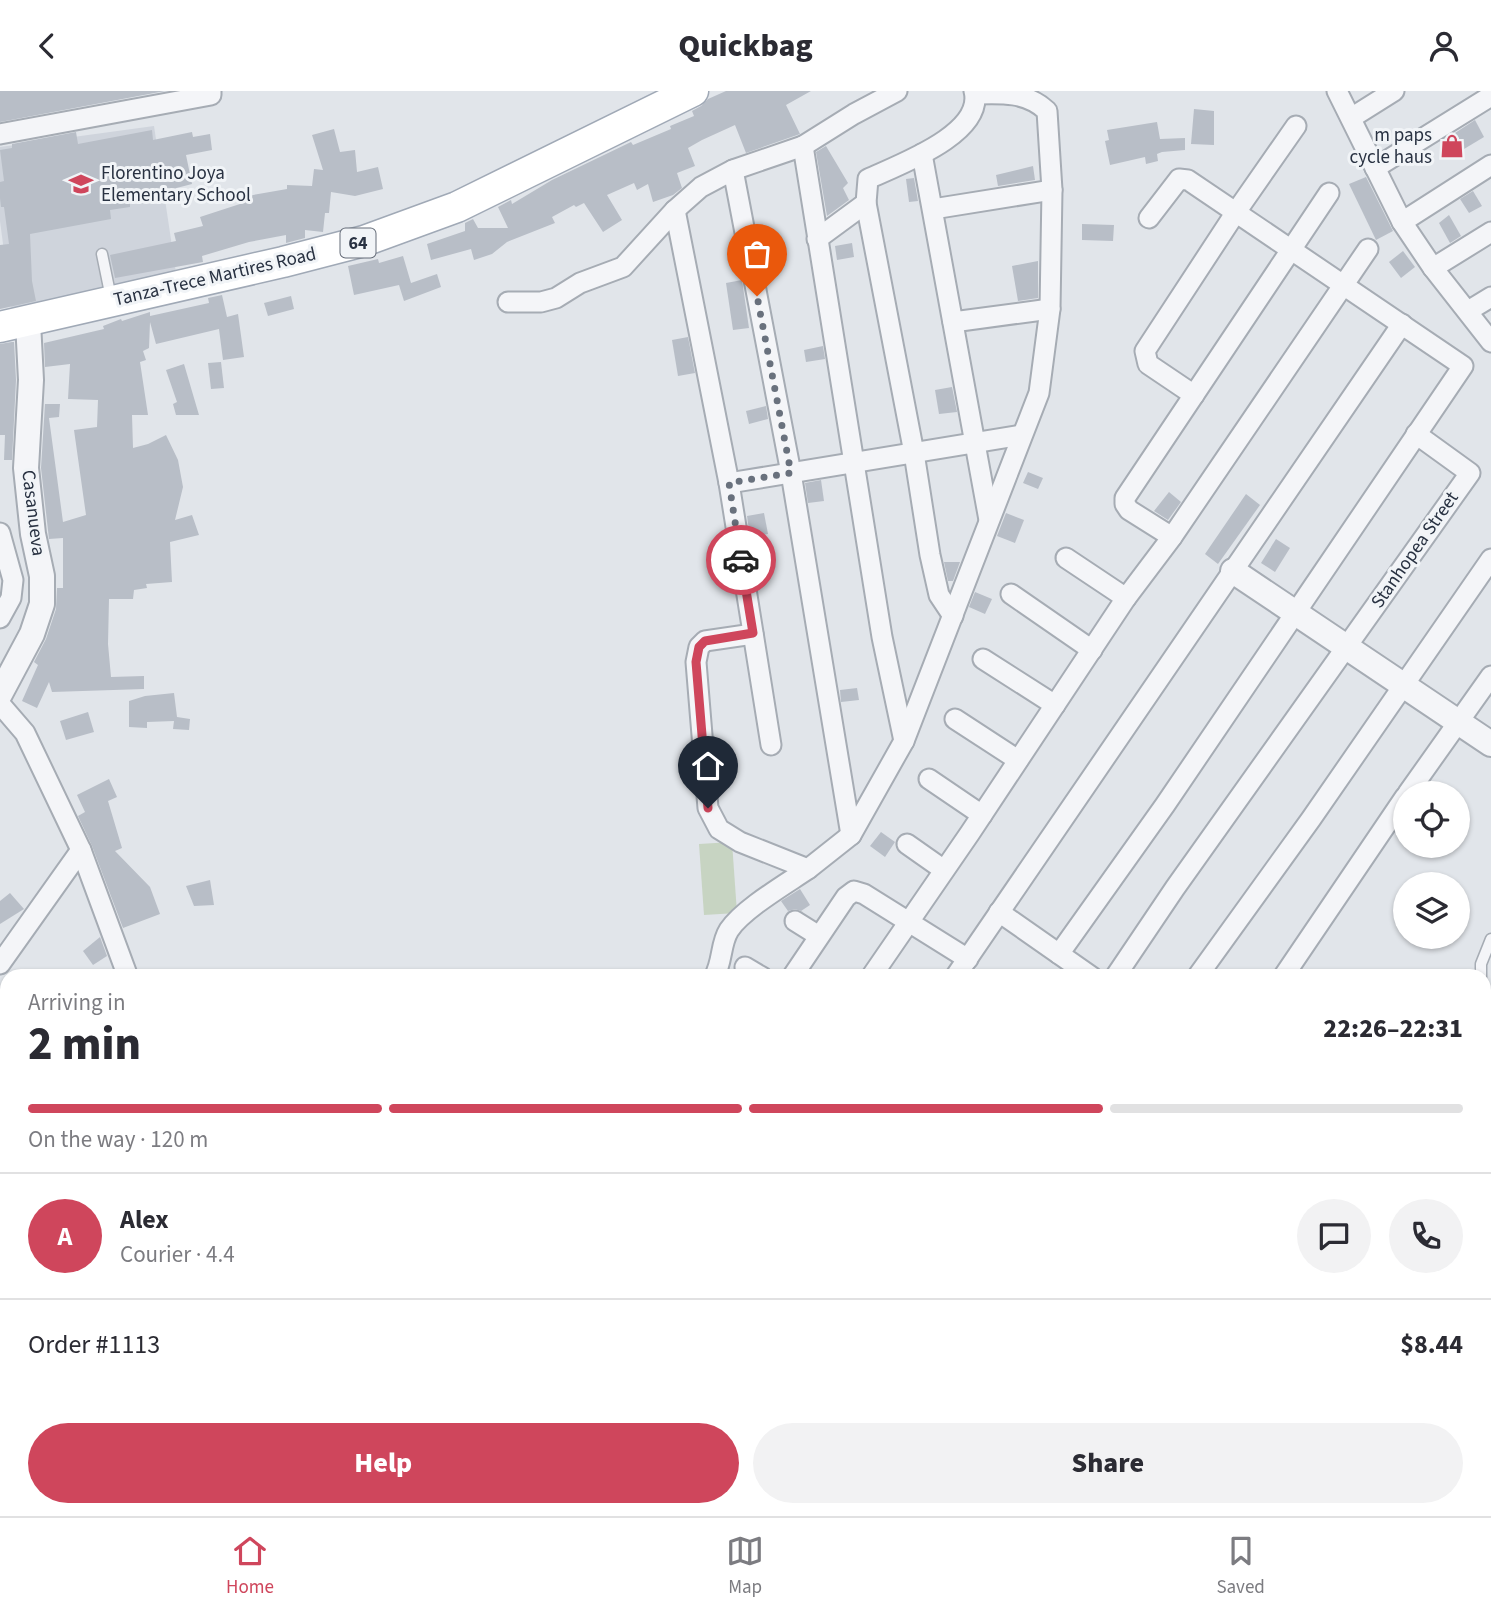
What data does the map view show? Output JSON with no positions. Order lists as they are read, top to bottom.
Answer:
{
  "streets": {
    "main road": ["64", "Tanza-Trece Martires Road"],
    "street": ["Casanueva", "Stanhopea Street"]
  },
  "crossings": [
    ["Tanza-Trece Martires Road", "Casanueva"]
  ],
  "places": {
    "shop": ["m paps cycle haus"],
    "school or university": ["Florentino Joya Elementary School"]
  },
  "page": {
    "header": "Quickbag",
    "heading": ["2 min", "Arriving in", "22:26–22:31"],
    "panel": [
      "Alex",
      "Courier · 4.4",
      "Order #1113",
      "$8.44"
    ],
    "bar": "On the way · 120 m",
    "round": "A",
    "buttons": ["Help", "Share"],
    "tabs": ["Home", "Map", "Saved"]
  }
}
